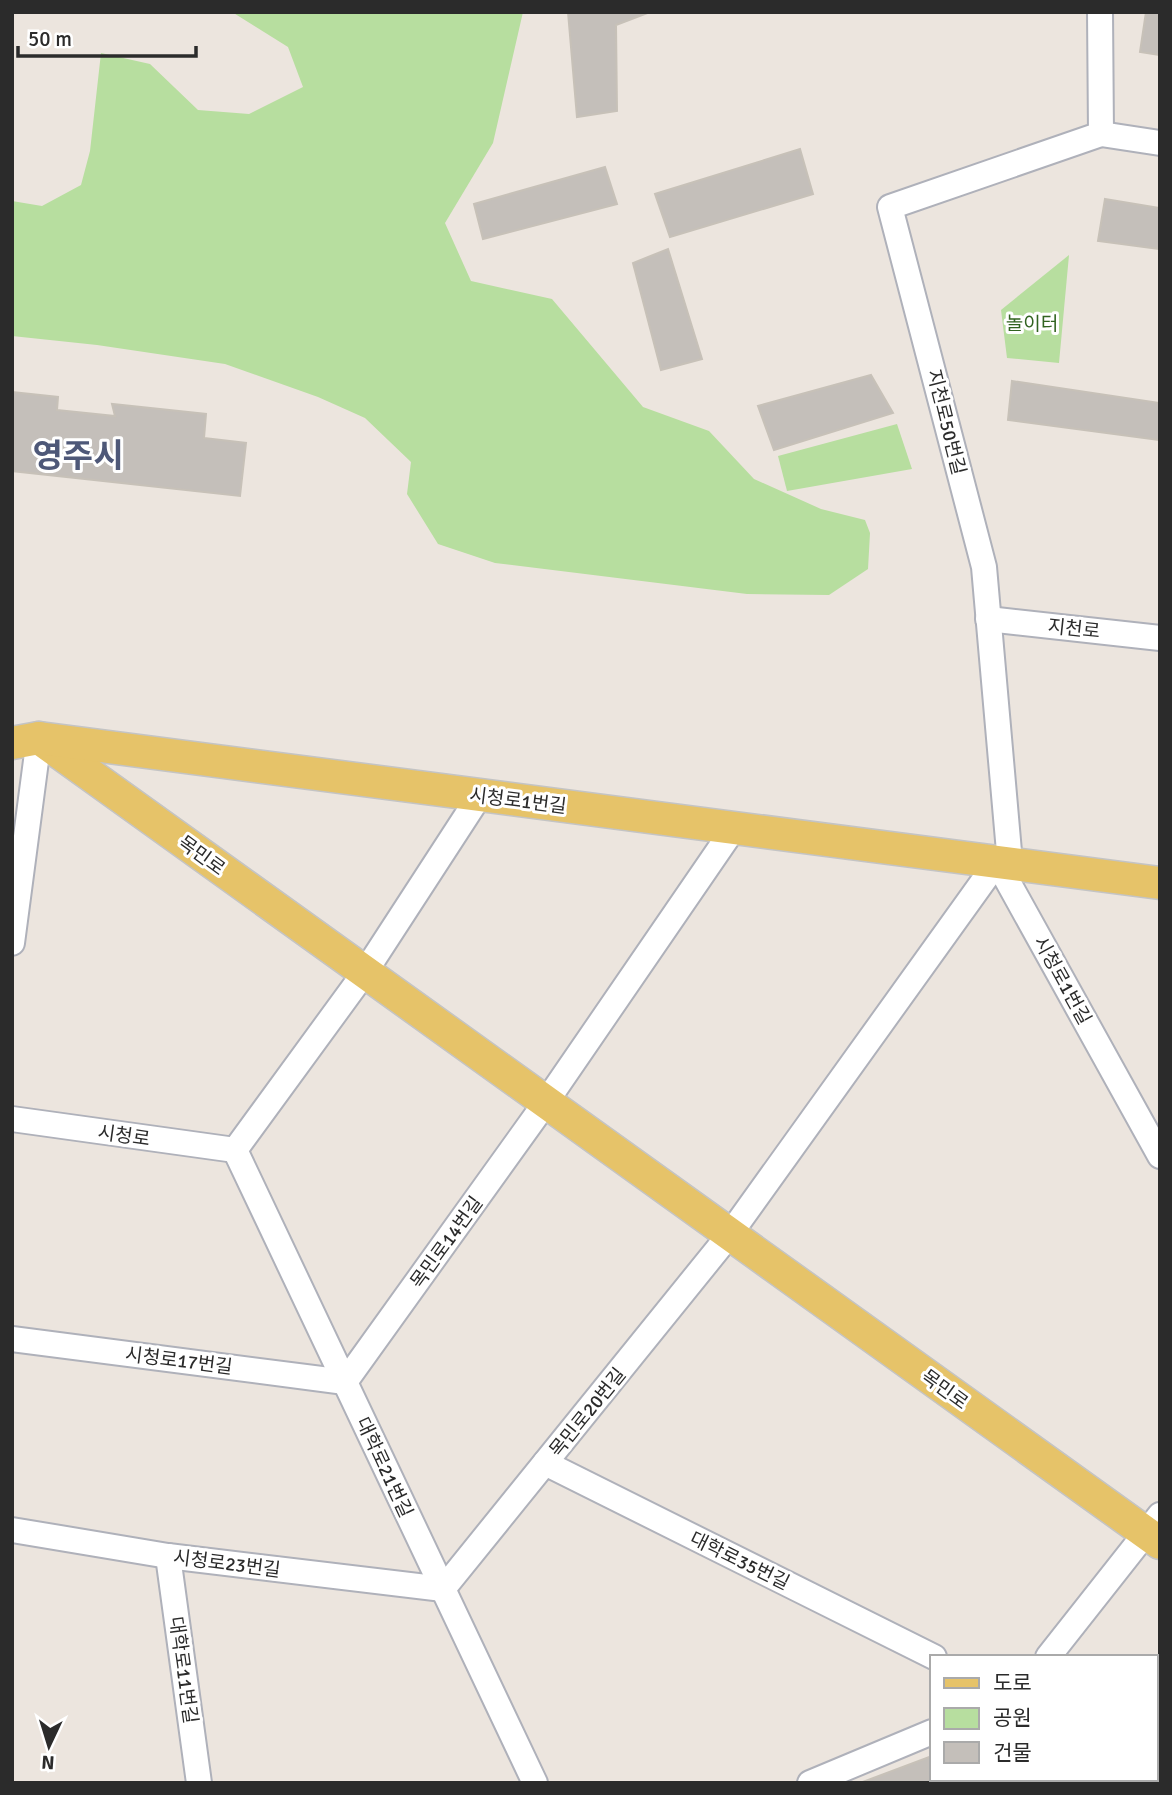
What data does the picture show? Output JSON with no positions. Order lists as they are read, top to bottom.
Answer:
{
  "streets": {
    "main road": ["시청로1번길", "목민로"],
    "street": [
      "지천로50번길",
      "지천로",
      "시청로",
      "목민로14번길",
      "시청로17번길",
      "목민로20번길",
      "대학로21번길",
      "대학로35번길",
      "시청로23번길",
      "대학로11번길"
    ]
  },
  "crossings": [
    ["지천로50번길", "지천로"],
    ["지천로50번길", "시청로1번길"],
    ["시청로1번길", "목민로"],
    ["목민로", "목민로14번길"],
    ["목민로", "목민로20번길"],
    ["시청로", "대학로21번길"],
    ["목민로14번길", "시청로17번길"],
    ["목민로14번길", "대학로21번길"],
    ["시청로17번길", "대학로21번길"],
    ["목민로20번길", "대학로21번길"],
    ["목민로20번길", "대학로35번길"],
    ["목민로20번길", "시청로23번길"],
    ["대학로21번길", "시청로23번길"],
    ["시청로23번길", "대학로11번길"]
  ],
  "districts": ["영주시"],
  "parks": ["놀이터"],
  "legend": ["도로", "공원", "건물"],
  "scale_bar": "50 m",
  "north": "bottom"
}
